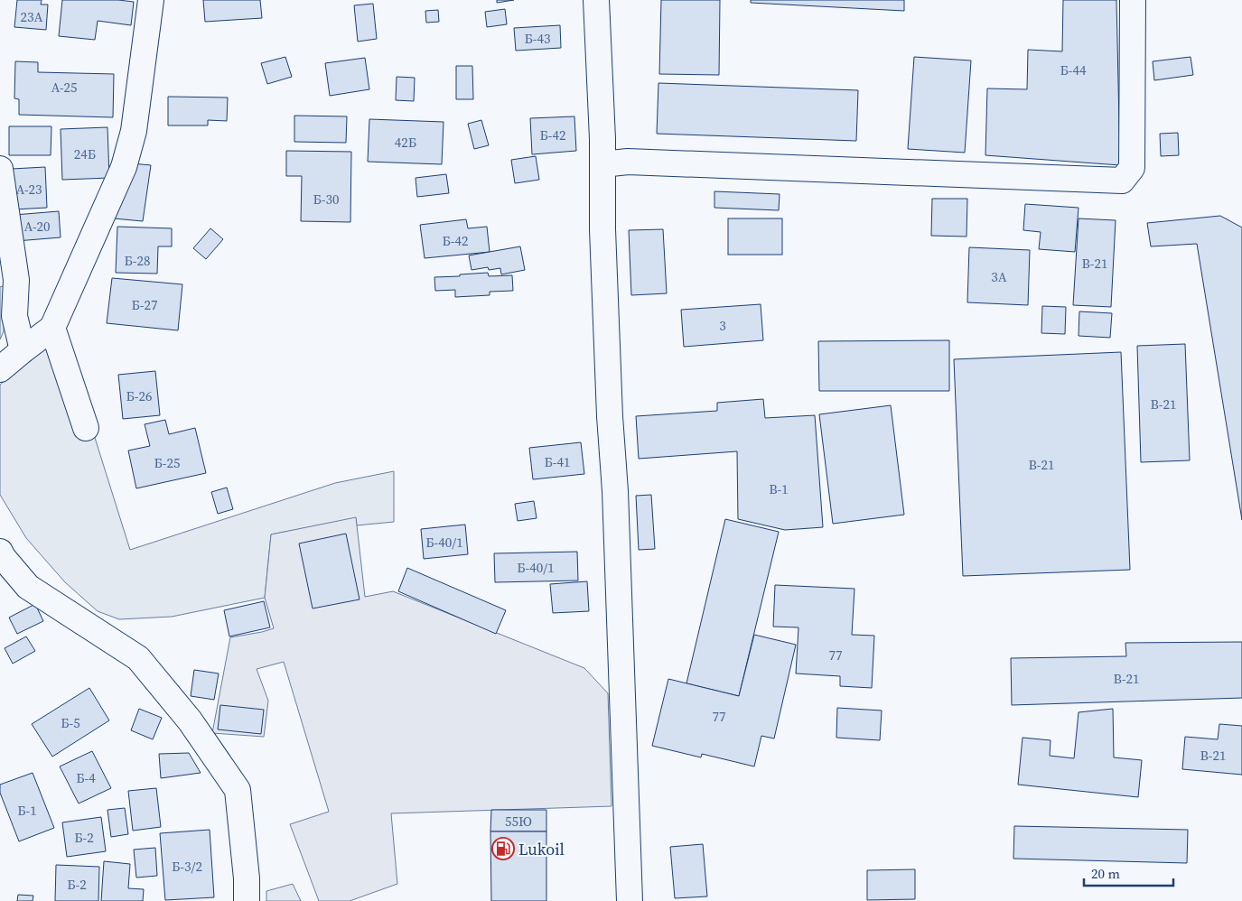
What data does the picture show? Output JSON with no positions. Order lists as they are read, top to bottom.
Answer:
{
  "places": {
    "fuel station": ["Lukoil"]
  },
  "house_numbers": [
    "23А",
    "Б-43",
    "Б-44",
    "А-25",
    "Б-42",
    "42Б",
    "24Б",
    "А-23",
    "Б-30",
    "А-20",
    "Б-42",
    "Б-28",
    "В-21",
    "3А",
    "Б-27",
    "3",
    "Б-26",
    "В-21",
    "Б-41",
    "Б-25",
    "В-21",
    "В-1",
    "Б-40/1",
    "Б-40/1",
    "77",
    "В-21",
    "77",
    "Б-5",
    "В-21",
    "Б-4",
    "Б-1",
    "55Ю",
    "Б-2",
    "Б-3/2",
    "Б-2"
  ],
  "scale_bar": "20 m"
}
